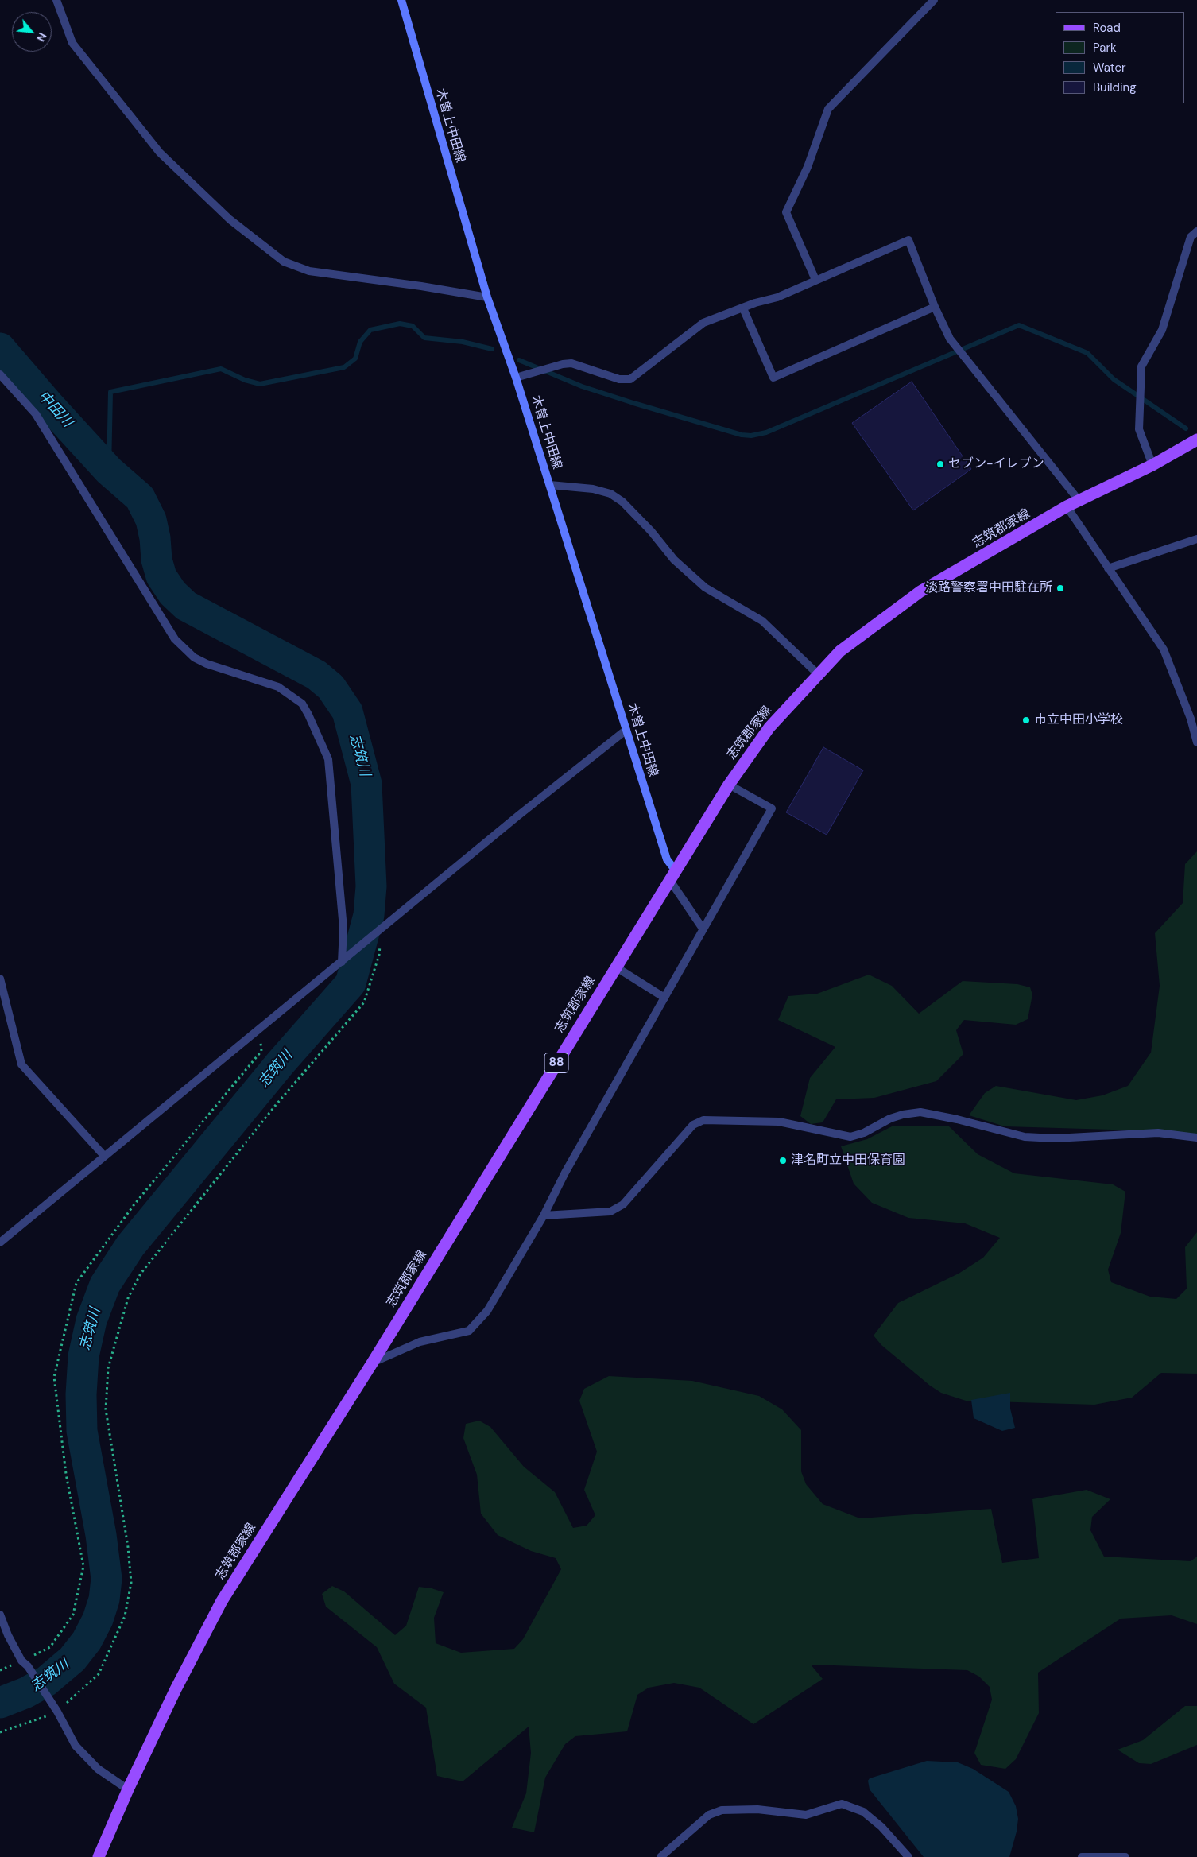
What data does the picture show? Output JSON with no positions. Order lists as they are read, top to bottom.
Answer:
{
  "streets": {
    "main road": ["木曽上中田線", "志筑郡家線", "88"]
  },
  "crossings": [
    ["木曽上中田線", "志筑郡家線"]
  ],
  "water": ["中田川", "志筑川"],
  "places": [
    "セブン-イレブン",
    "淡路警察署中田駐在所",
    "市立中田小学校",
    "津名町立中田保育園"
  ],
  "legend": [
    "Road",
    "Park",
    "Water",
    "Building"
  ],
  "north": "bottom right"
}
